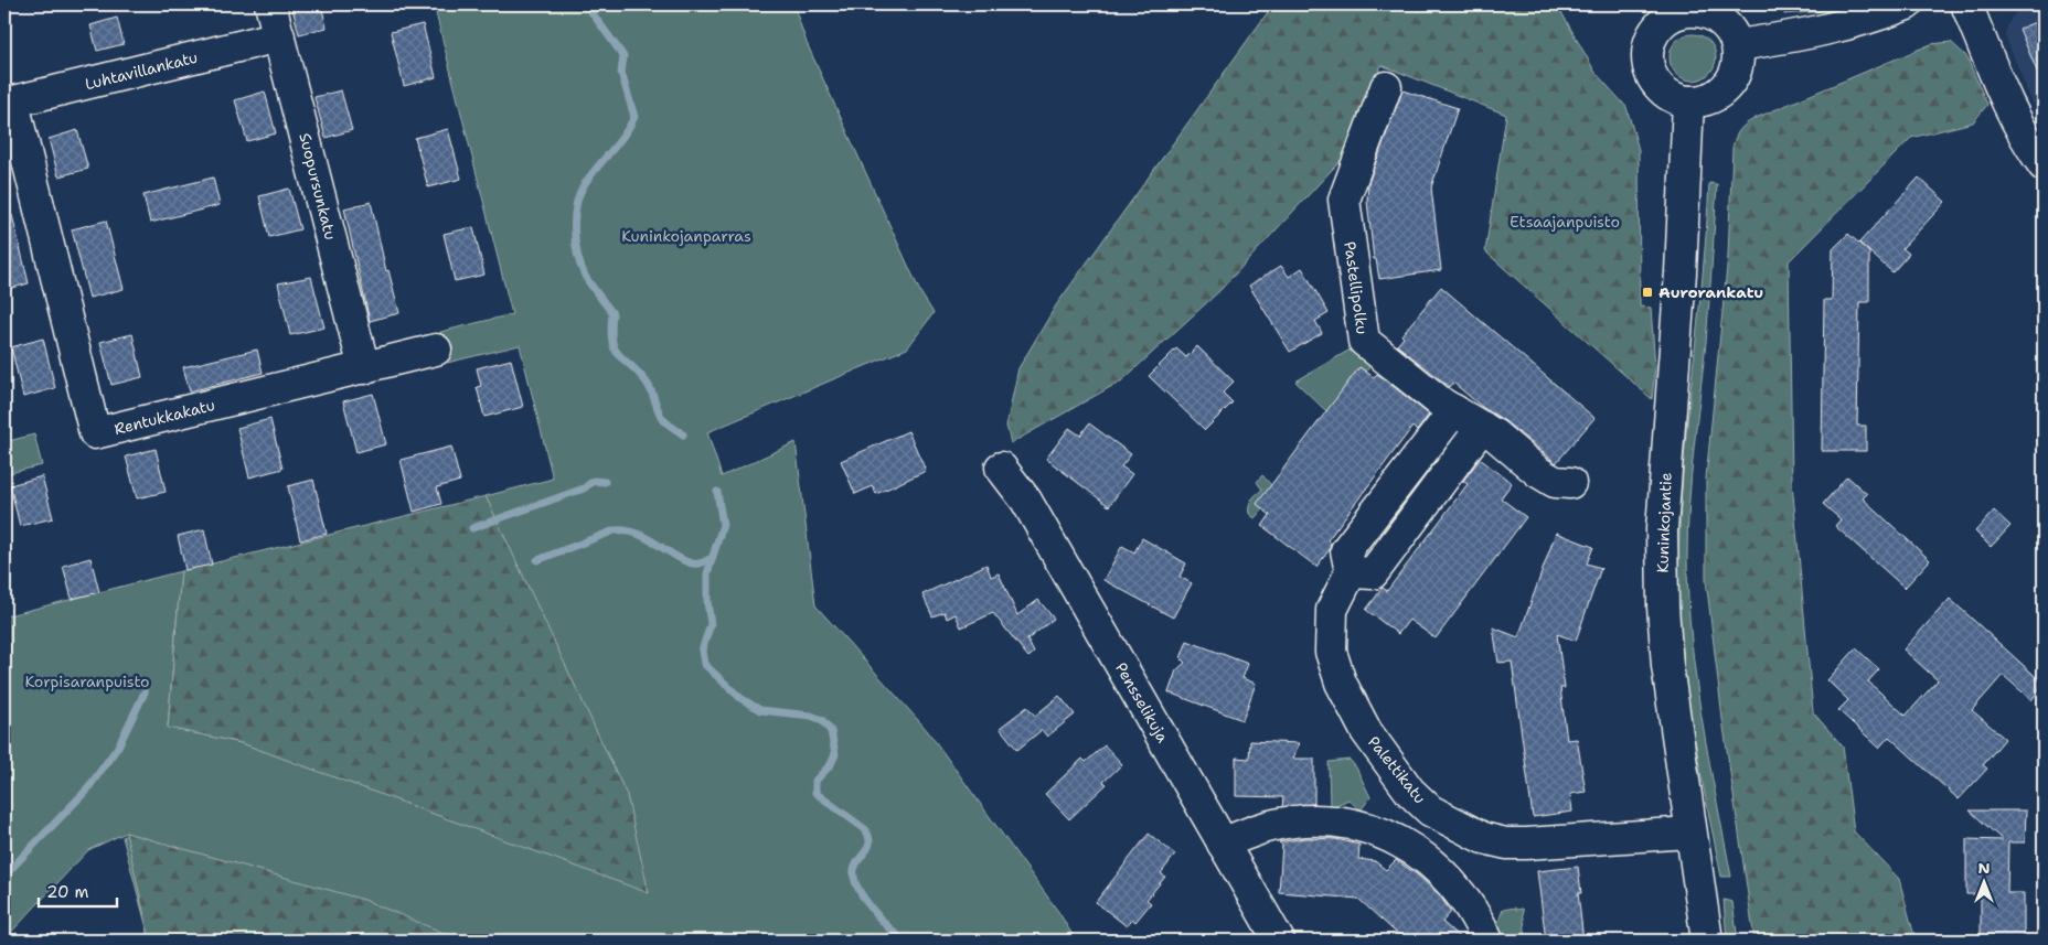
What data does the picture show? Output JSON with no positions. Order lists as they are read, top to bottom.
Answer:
{
  "streets": {
    "street": [
      "Luhtavillankatu",
      "Suopursunkatu",
      "Pastellipolku",
      "Rentukkakatu",
      "Kuninkojantie",
      "Pensselikuja",
      "Palettikatu"
    ]
  },
  "crossings": [
    ["Luhtavillankatu", "Suopursunkatu"],
    ["Luhtavillankatu", "Rentukkakatu"],
    ["Suopursunkatu", "Rentukkakatu"],
    ["Pastellipolku", "Palettikatu"],
    ["Kuninkojantie", "Palettikatu"]
  ],
  "parks": ["Etsaajanpuisto", "Kuninkojanparras", "Korpisaranpuisto"],
  "places": {
    "transit": ["Aurorankatu"]
  },
  "scale_bar": "20 m",
  "north": "top"
}
